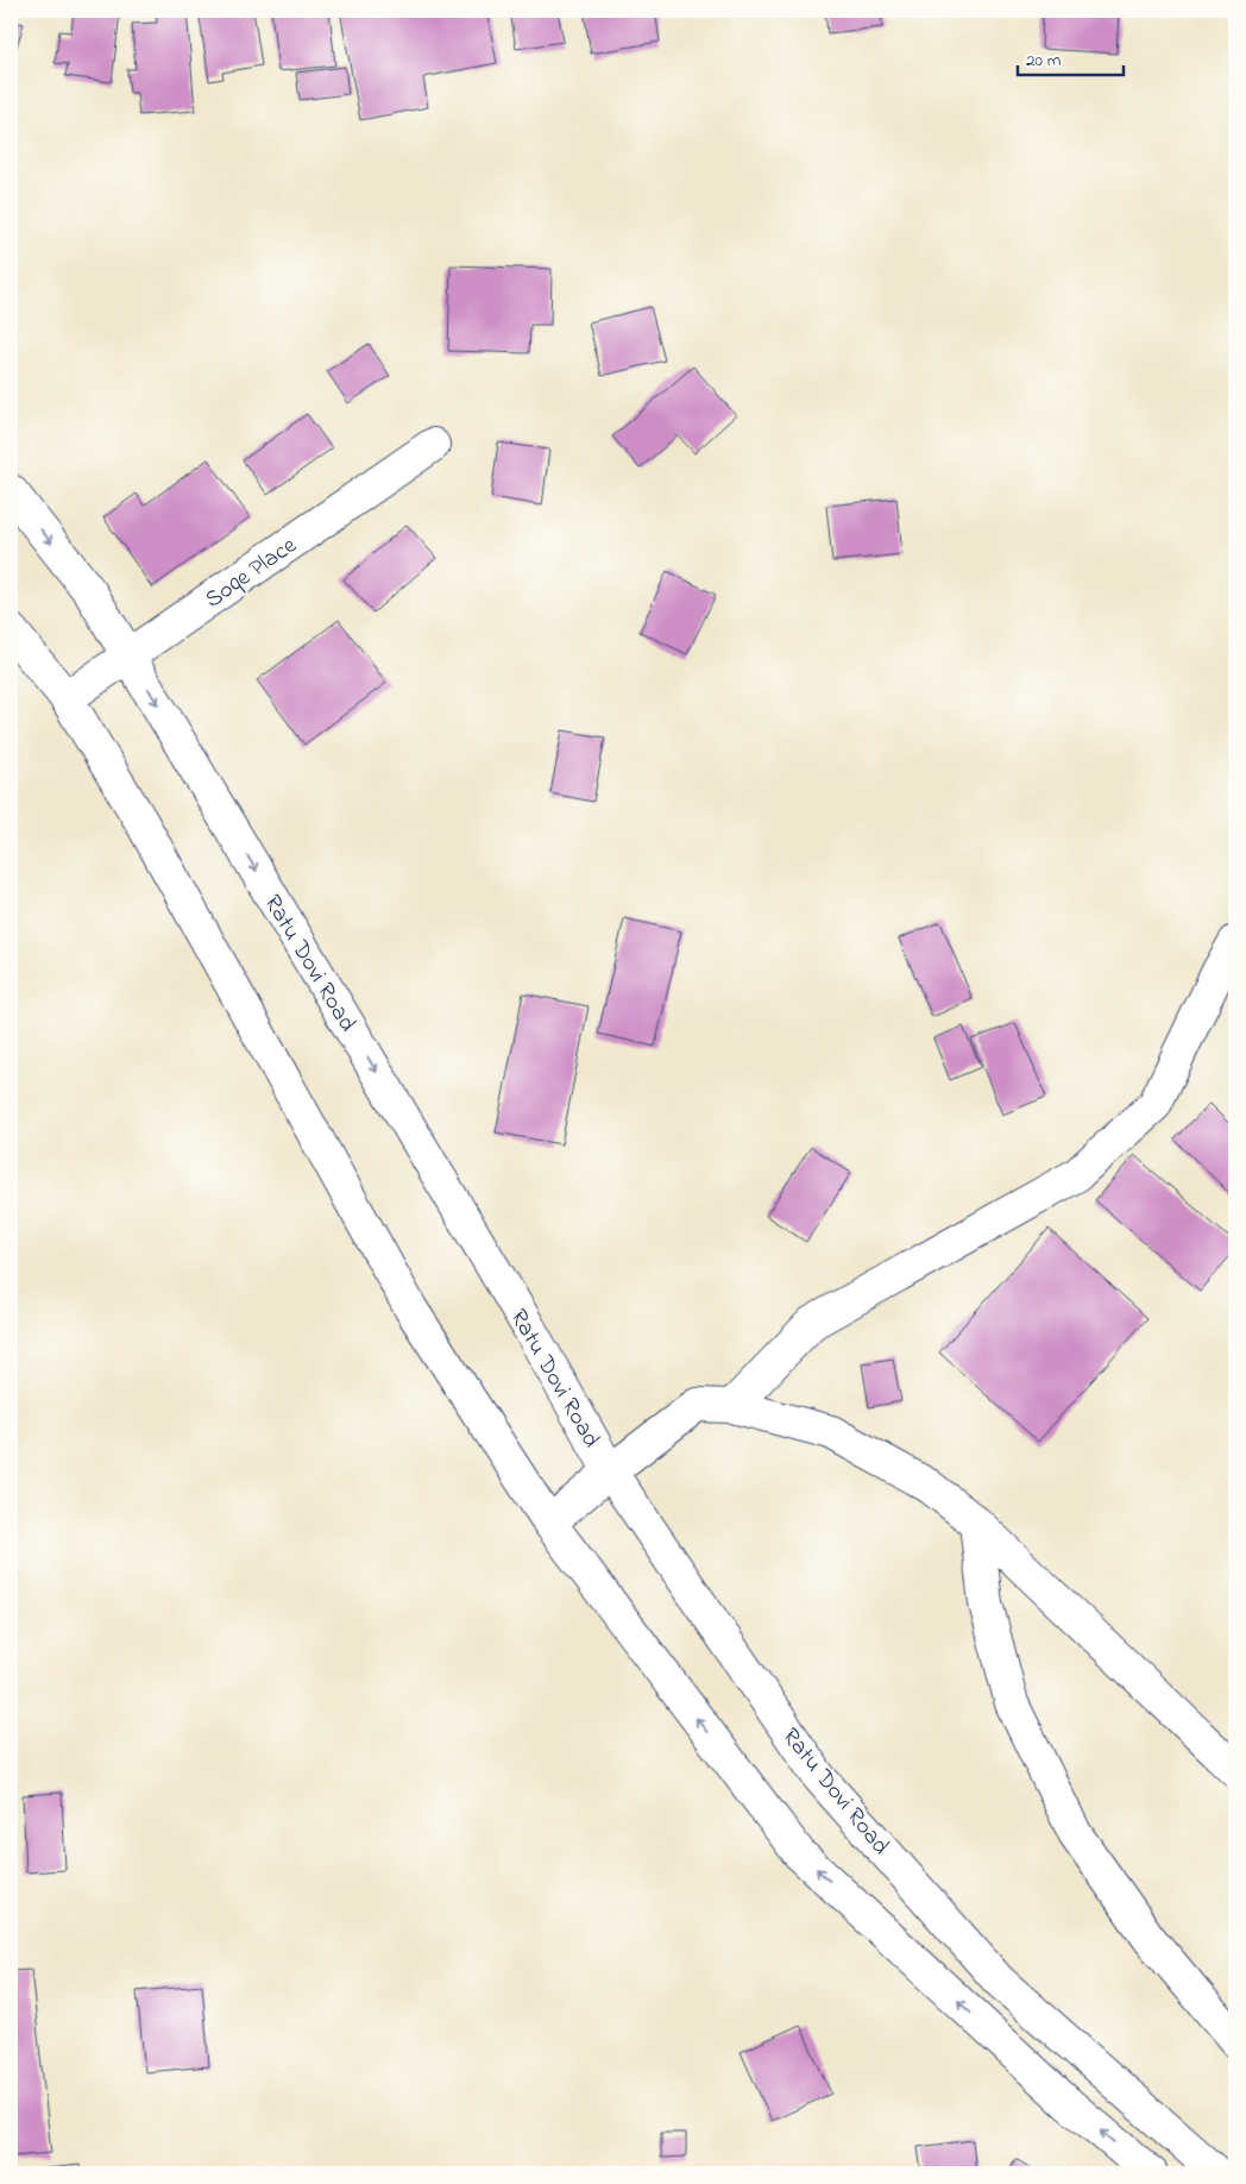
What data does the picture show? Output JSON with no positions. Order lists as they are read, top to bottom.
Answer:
{
  "streets": {
    "main road": ["Soqe Place", "Ratu Dovi Road"]
  },
  "crossings": [
    ["Soqe Place", "Ratu Dovi Road"]
  ],
  "scale_bar": "20 m"
}
